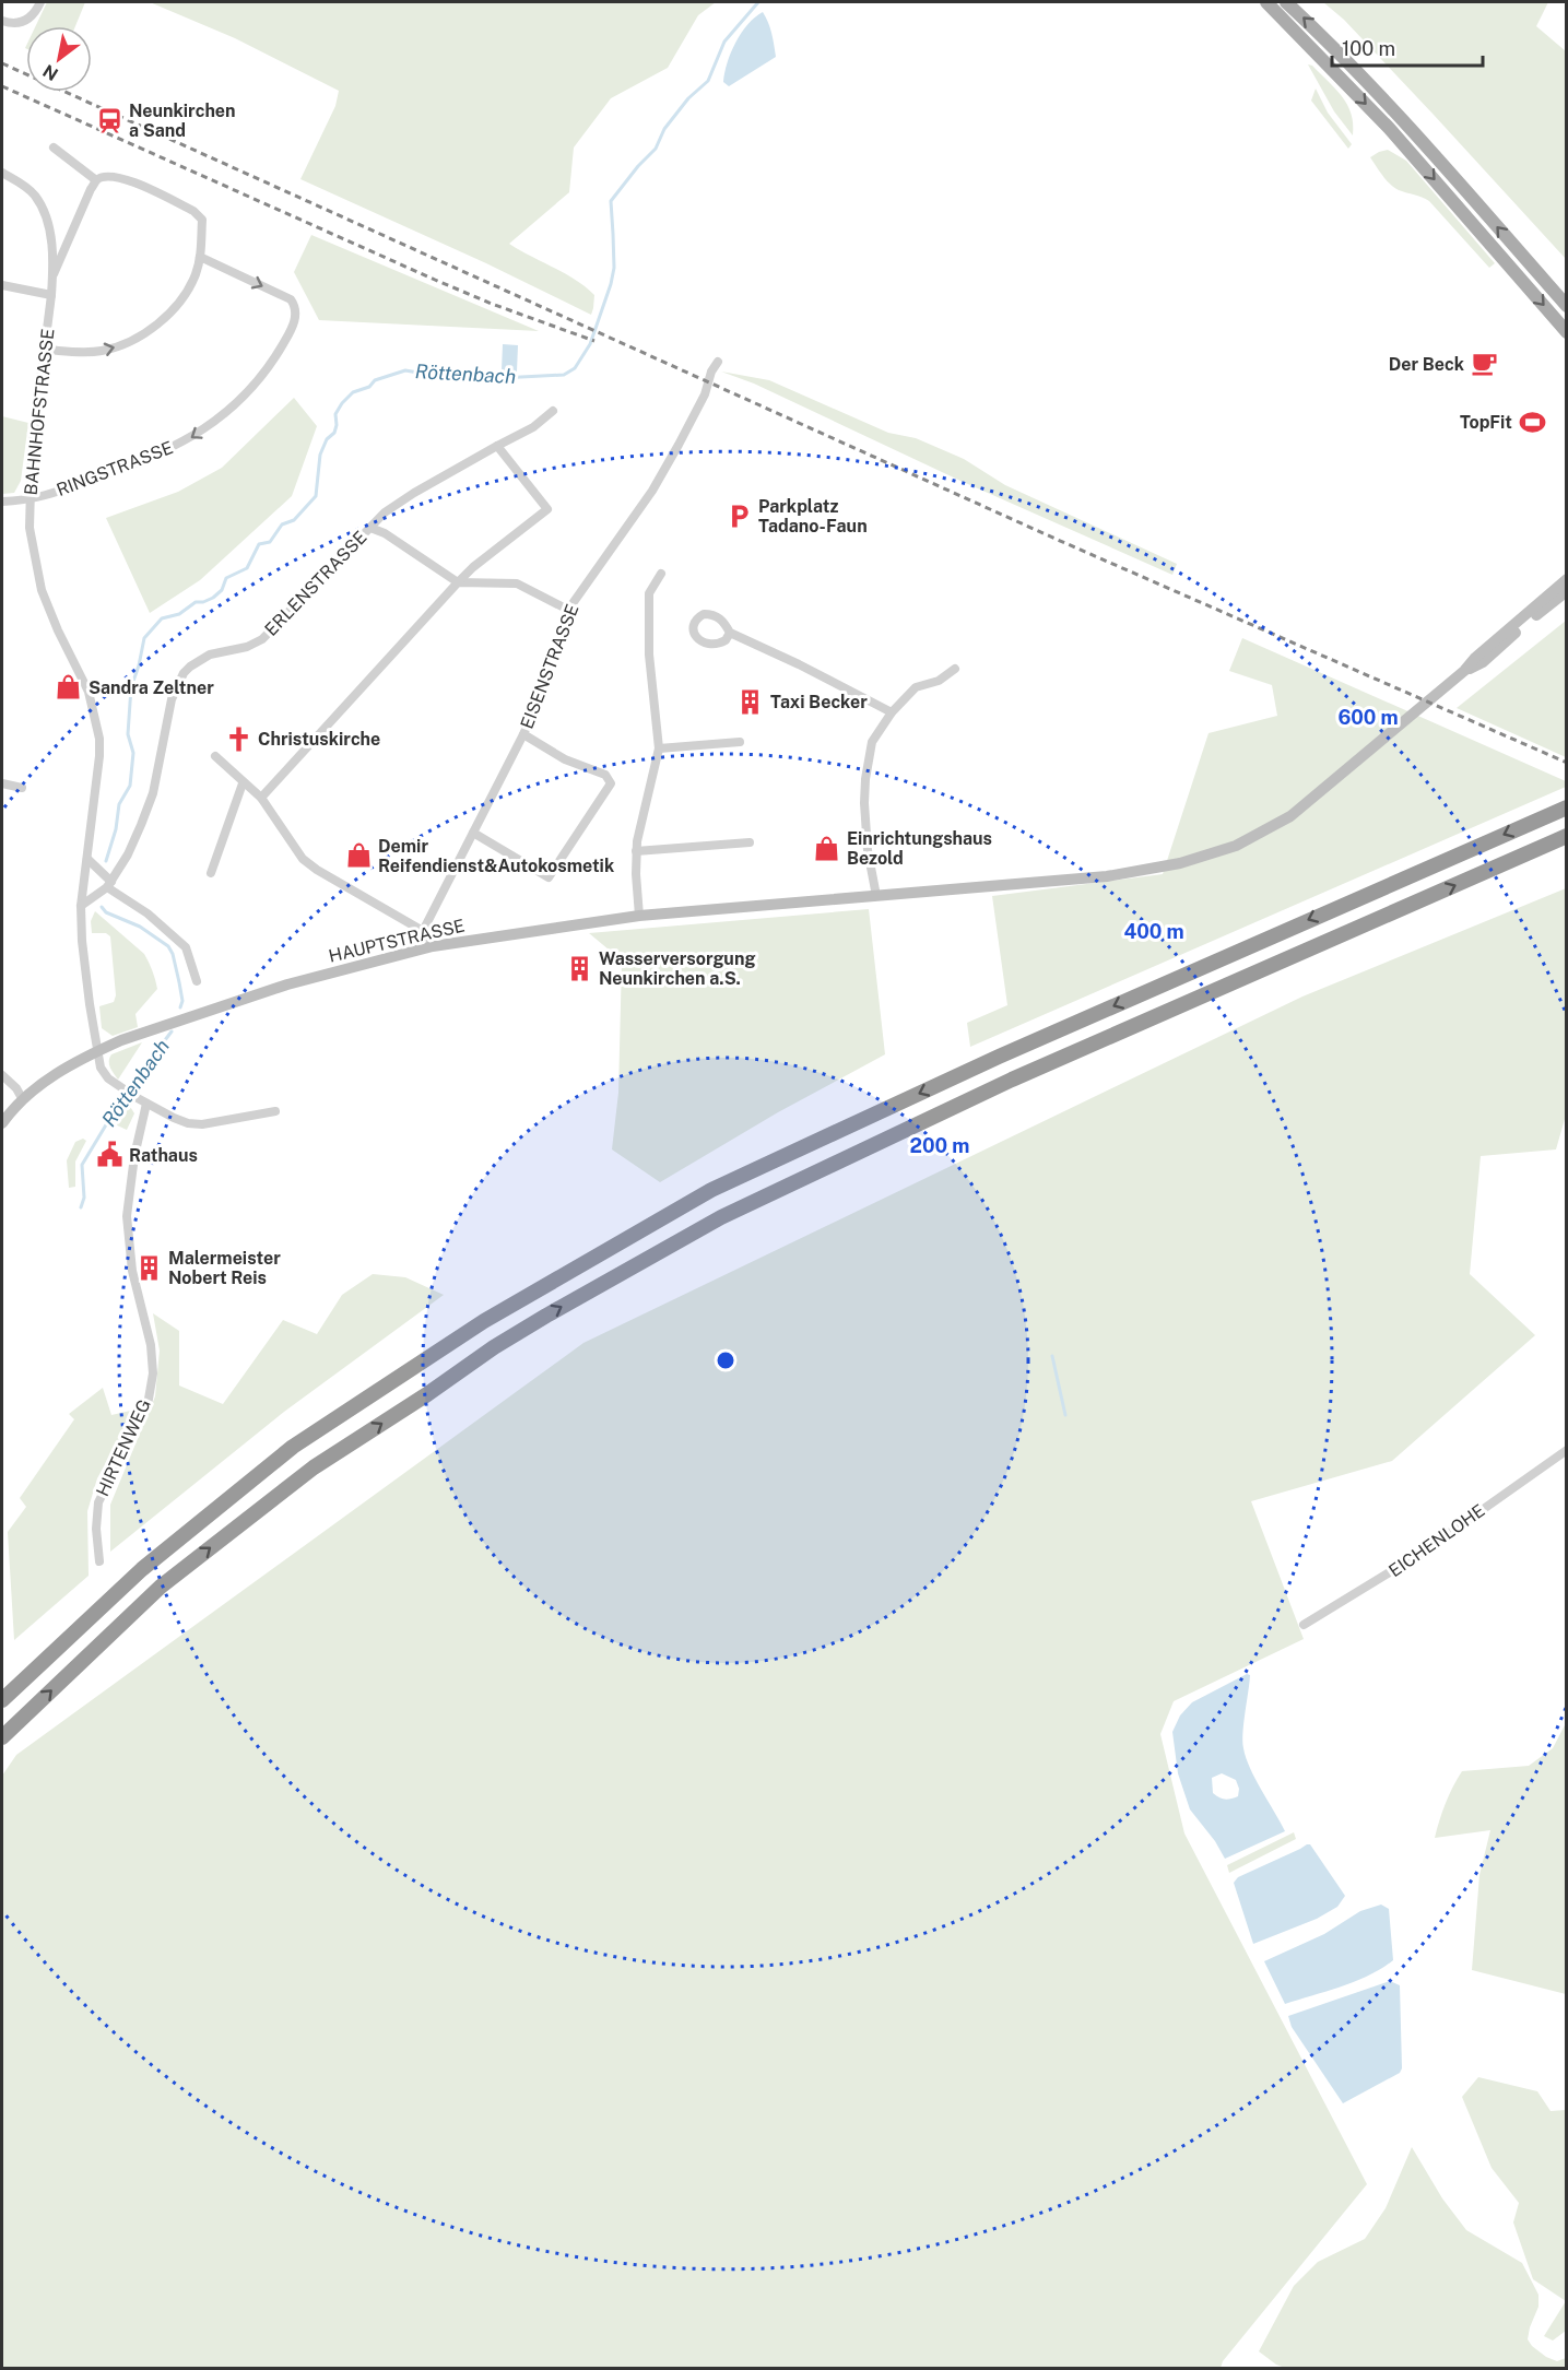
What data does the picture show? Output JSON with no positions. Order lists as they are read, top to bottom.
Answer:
{
  "streets": {
    "main road": ["HAUPTSTRASSE"],
    "street": [
      "BAHNHOFSTRASSE",
      "RINGSTRASSE",
      "ERLENSTRASSE",
      "EISENSTRASSE",
      "HIRTENWEG",
      "EICHENLOHE"
    ]
  },
  "crossings": [
    ["BAHNHOFSTRASSE", "RINGSTRASSE"],
    ["BAHNHOFSTRASSE", "ERLENSTRASSE"],
    ["BAHNHOFSTRASSE", "HAUPTSTRASSE"],
    ["BAHNHOFSTRASSE", "HIRTENWEG"]
  ],
  "water": ["Röttenbach"],
  "places": {
    "station": ["Neunkirchen a Sand"],
    "cafe": ["Der Beck"],
    "sports": ["TopFit"],
    "parking": ["Parkplatz Tadano-Faun"],
    "shop": ["Sandra Zeltner", "Einrichtungshaus Bezold", "Demir Reifendienst&Autokosmetik"],
    "building": ["Taxi Becker", "Wasserversorgung Neunkirchen a.S.", "Malermeister Nobert Reis"],
    "church": ["Christuskirche"],
    "public building": ["Rathaus"]
  },
  "scale_bar": "100 m",
  "north": "bottom left",
  "rings": ["600 m", "400 m", "200 m"]
}
